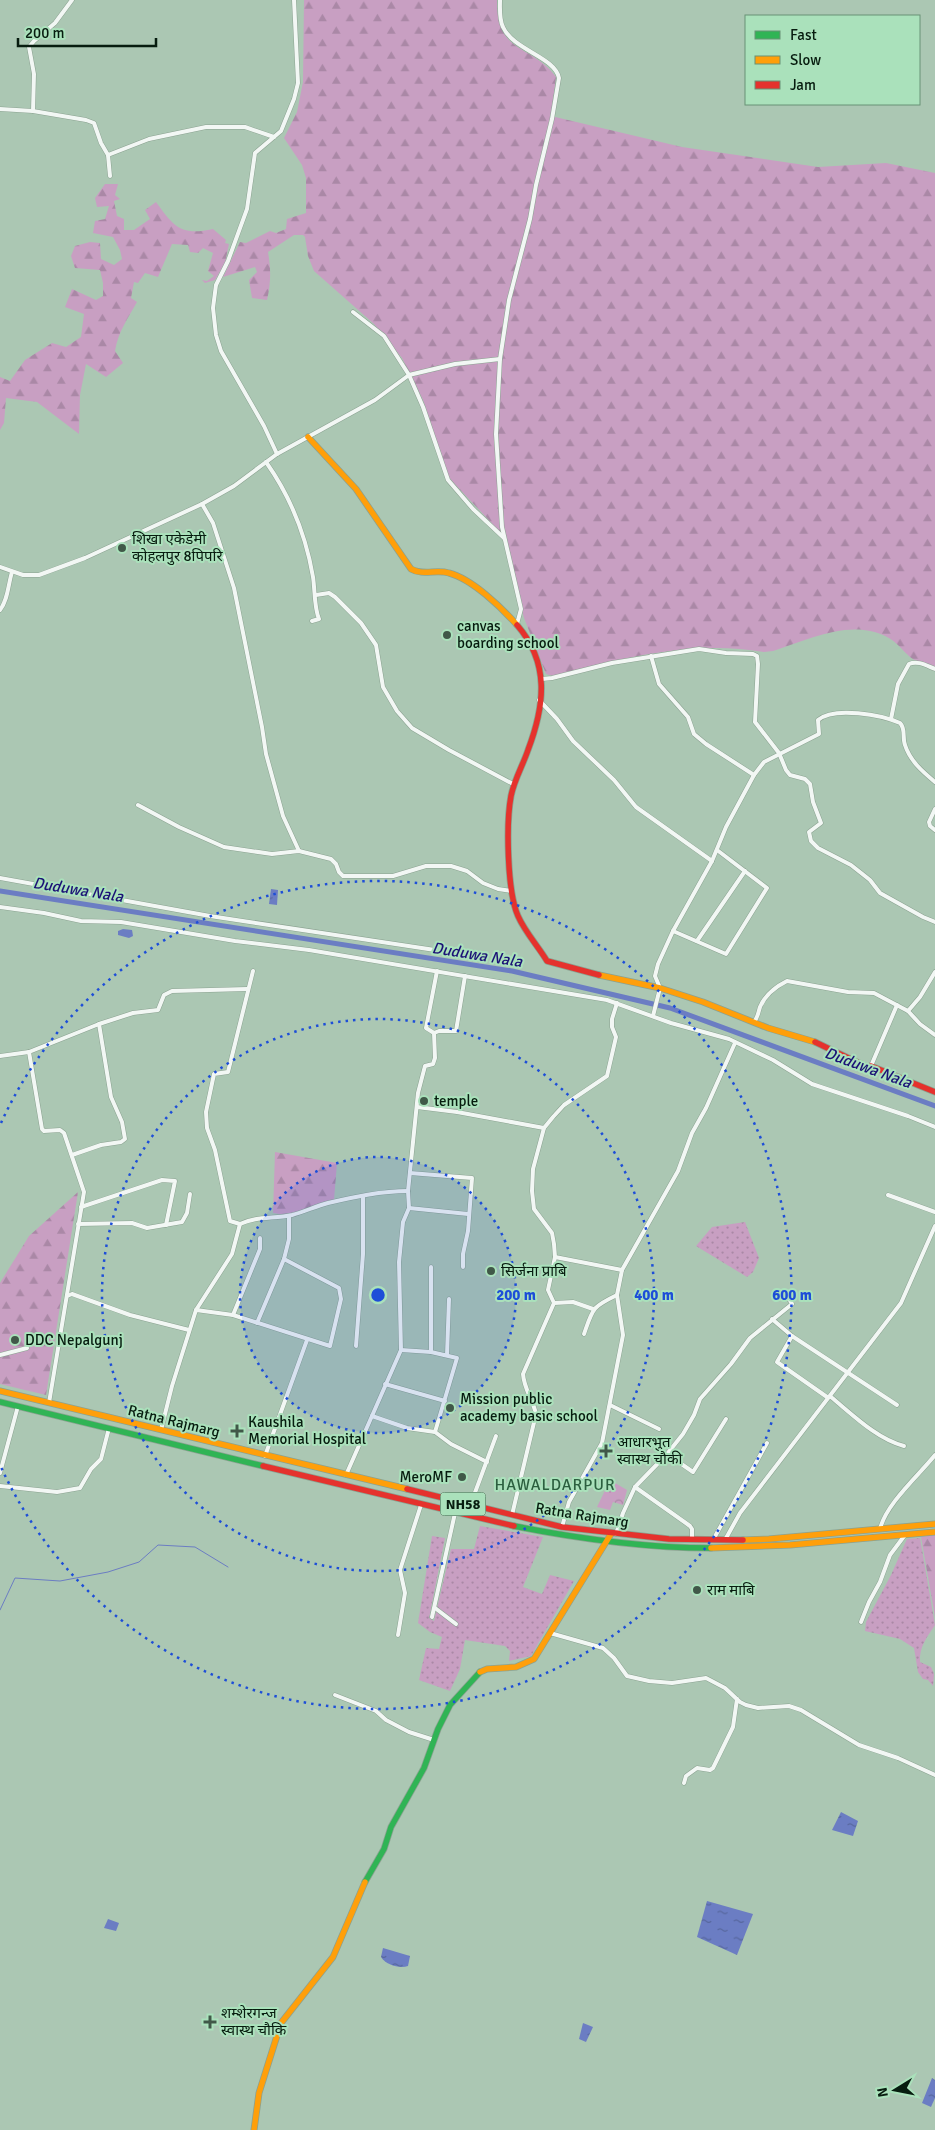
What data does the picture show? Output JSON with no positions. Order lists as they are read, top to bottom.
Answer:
{
  "streets": {
    "main road": ["Ratna Rajmarg", "NH58"]
  },
  "districts": ["HAWALDARPUR"],
  "water": ["Duduwa Nala"],
  "places": {
    "other": [
      "शिखा एकेडेमी कोहलपुर 8पिपरि",
      "canvas boarding school",
      "temple",
      "सिर्जना प्राबि",
      "DDC Nepalgunj",
      "Mission public academy basic school",
      "MeroMF",
      "राम माबि"
    ],
    "health": ["Kaushila Memorial Hospital", "आधारभुत स्वास्थ चौकी", "शम्शेरगन्ज स्वास्थ चौकि"]
  },
  "legend": ["Fast", "Slow", "Jam"],
  "scale_bar": "200 m",
  "north": "left",
  "rings": ["200 m", "400 m", "600 m"]
}
